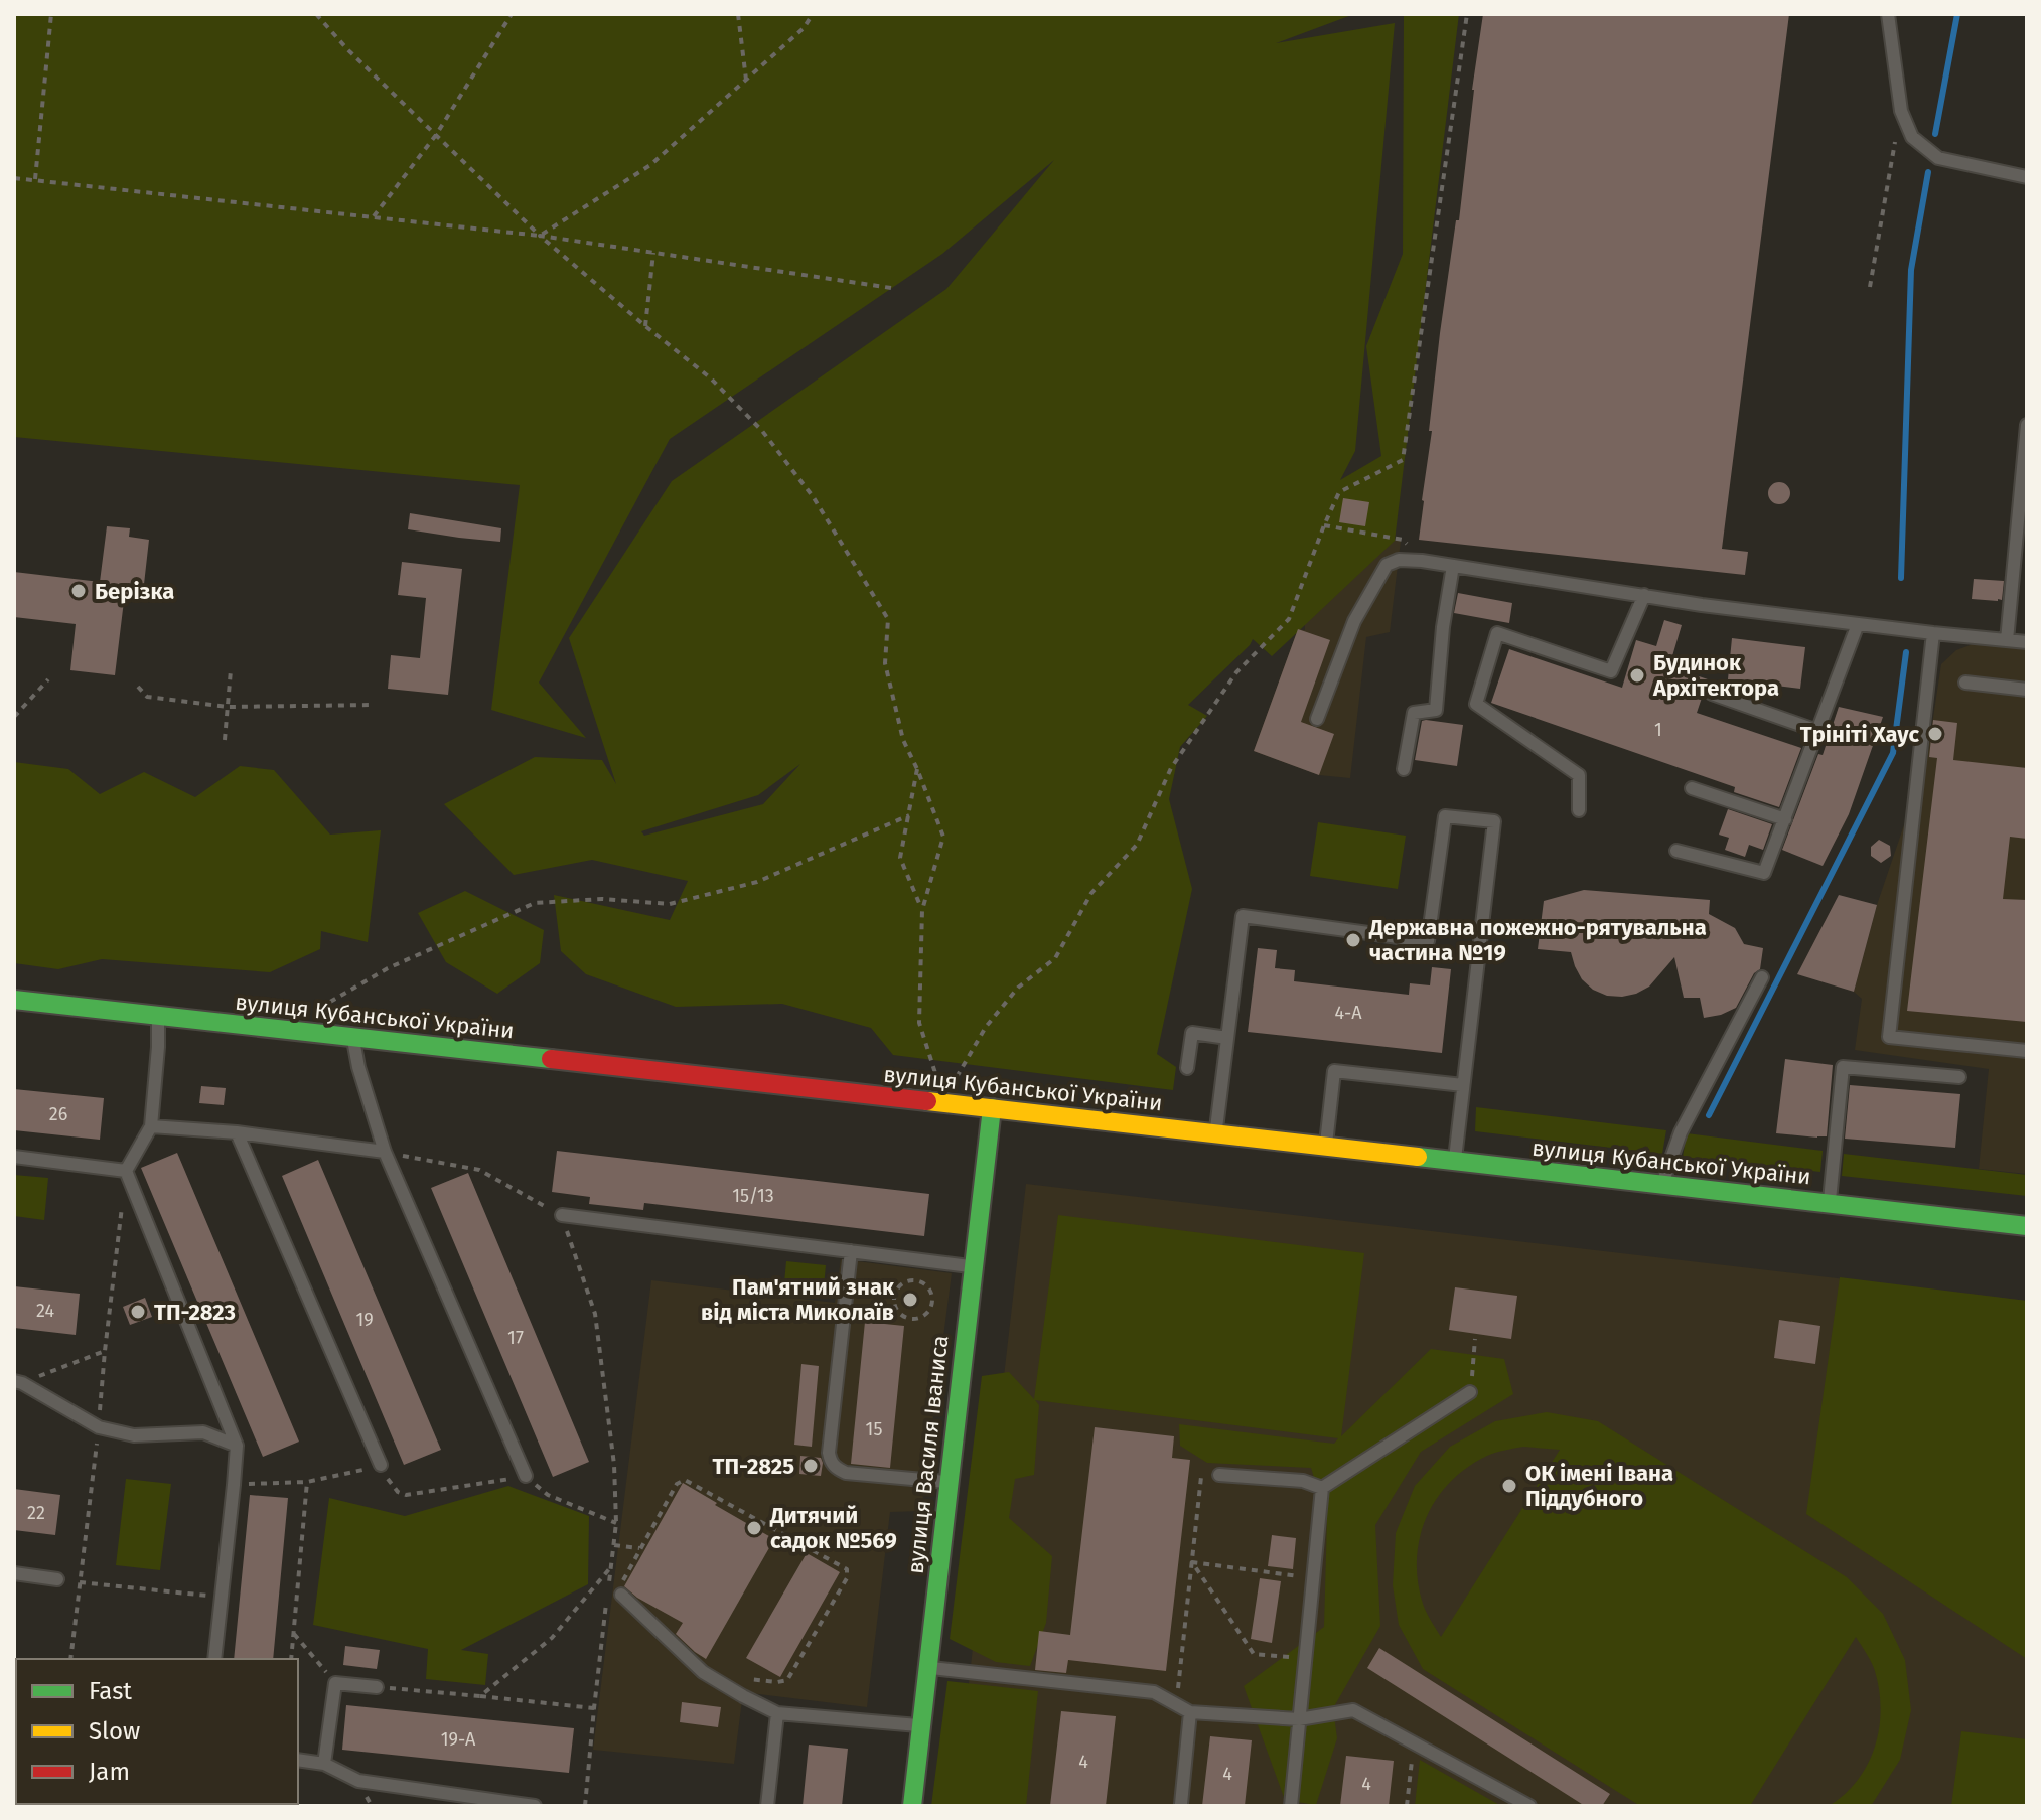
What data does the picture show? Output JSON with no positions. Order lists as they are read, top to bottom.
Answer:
{
  "streets": {
    "street": ["вулиця Кубанської України", "вулиця Василя Іваниса"]
  },
  "crossings": [
    ["вулиця Кубанської України", "вулиця Василя Іваниса"]
  ],
  "places": [
    "Берізка",
    "Будинок Архітектора",
    "Трініті Хаус",
    "Державна пожежно-рятувальна частина №19",
    "Пам'ятний знак від міста Миколаїв",
    "ТП-2823",
    "ТП-2825",
    "ОК імені Івана Піддубного",
    "Дитячий садок №569"
  ],
  "house_numbers": [
    "1",
    "4-А",
    "26",
    "15/13",
    "24",
    "19",
    "17",
    "15",
    "22",
    "19-А",
    "4",
    "4",
    "4"
  ],
  "legend": ["Fast", "Slow", "Jam"]
}
